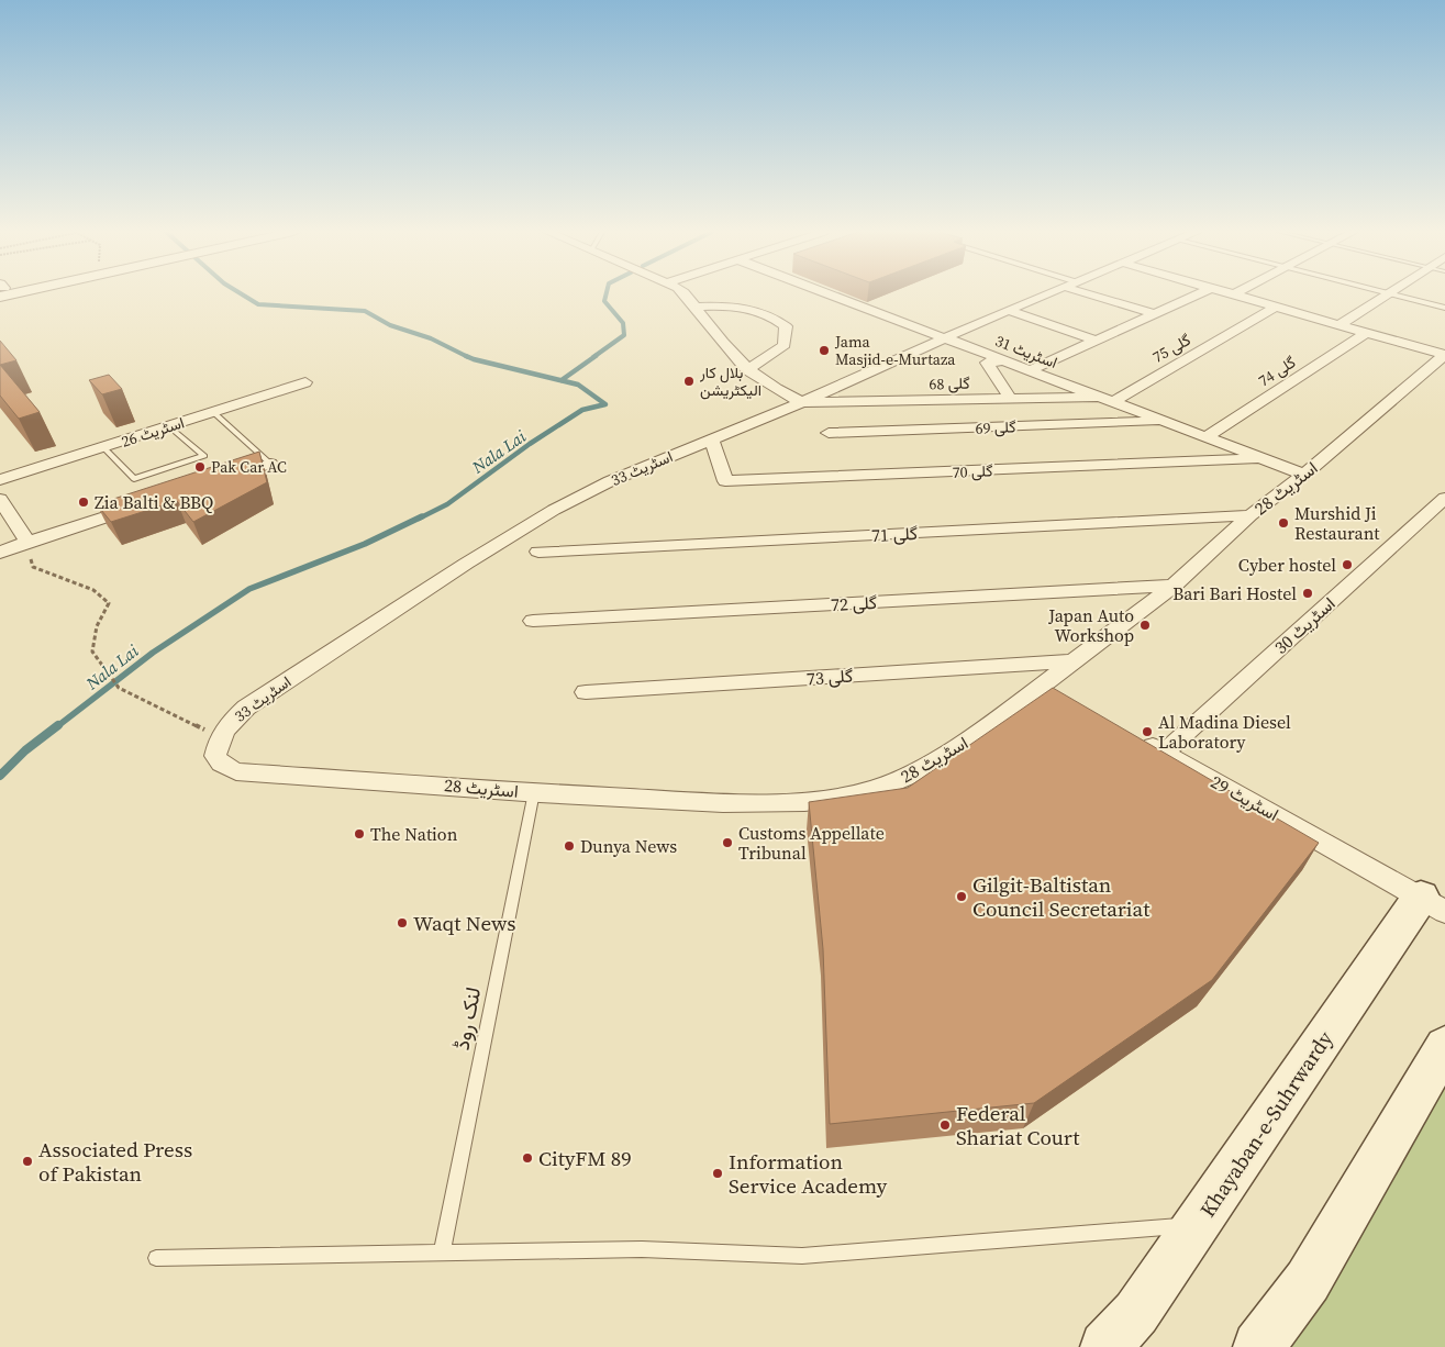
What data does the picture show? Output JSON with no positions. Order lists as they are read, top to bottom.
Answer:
{
  "streets": {
    "main road": ["Khayaban-e-Suhrwardy"],
    "street": [
      "گلی 75",
      "اسٹریٹ 31",
      "گلی 74",
      "گلی 68",
      "گلی 69",
      "اسٹریٹ 26",
      "اسٹریٹ 33",
      "گلی 70",
      "اسٹریٹ 28",
      "گلی 71",
      "گلی 72",
      "اسٹریٹ 30",
      "گلی 73",
      "اسٹریٹ 29"
    ],
    "lane": ["لنک روڈ"]
  },
  "crossings": [
    ["گلی 75", "اسٹریٹ 31"],
    ["اسٹریٹ 31", "گلی 74"],
    ["اسٹریٹ 31", "گلی 68"],
    ["اسٹریٹ 31", "گلی 69"],
    ["اسٹریٹ 31", "اسٹریٹ 33"],
    ["اسٹریٹ 31", "گلی 70"],
    ["اسٹریٹ 31", "اسٹریٹ 28"],
    ["گلی 68", "اسٹریٹ 33"],
    ["اسٹریٹ 33", "گلی 70"],
    ["اسٹریٹ 33", "اسٹریٹ 28"],
    ["اسٹریٹ 28", "گلی 71"],
    ["اسٹریٹ 28", "گلی 72"],
    ["اسٹریٹ 28", "گلی 73"],
    ["اسٹریٹ 28", "لنک روڈ"],
    ["اسٹریٹ 30", "اسٹریٹ 29"],
    ["اسٹریٹ 29", "Khayaban-e-Suhrwardy"]
  ],
  "water": ["Nala Lai"],
  "places": [
    "Jama Masjid-e-Murtaza",
    "بلال کار الیکٹریشن",
    "Pak Car AC",
    "Zia Balti & BBQ",
    "Murshid Ji Restaurant",
    "Cyber hostel",
    "Bari Bari Hostel",
    "Japan Auto Workshop",
    "Al Madina Diesel Laboratory",
    "The Nation",
    "Customs Appellate Tribunal",
    "Dunya News",
    "Gilgit-Baltistan Council Secretariat",
    "Waqt News",
    "Federal Shariat Court",
    "CityFM 89",
    "Associated Press of Pakistan",
    "Information Service Academy"
  ]
}
